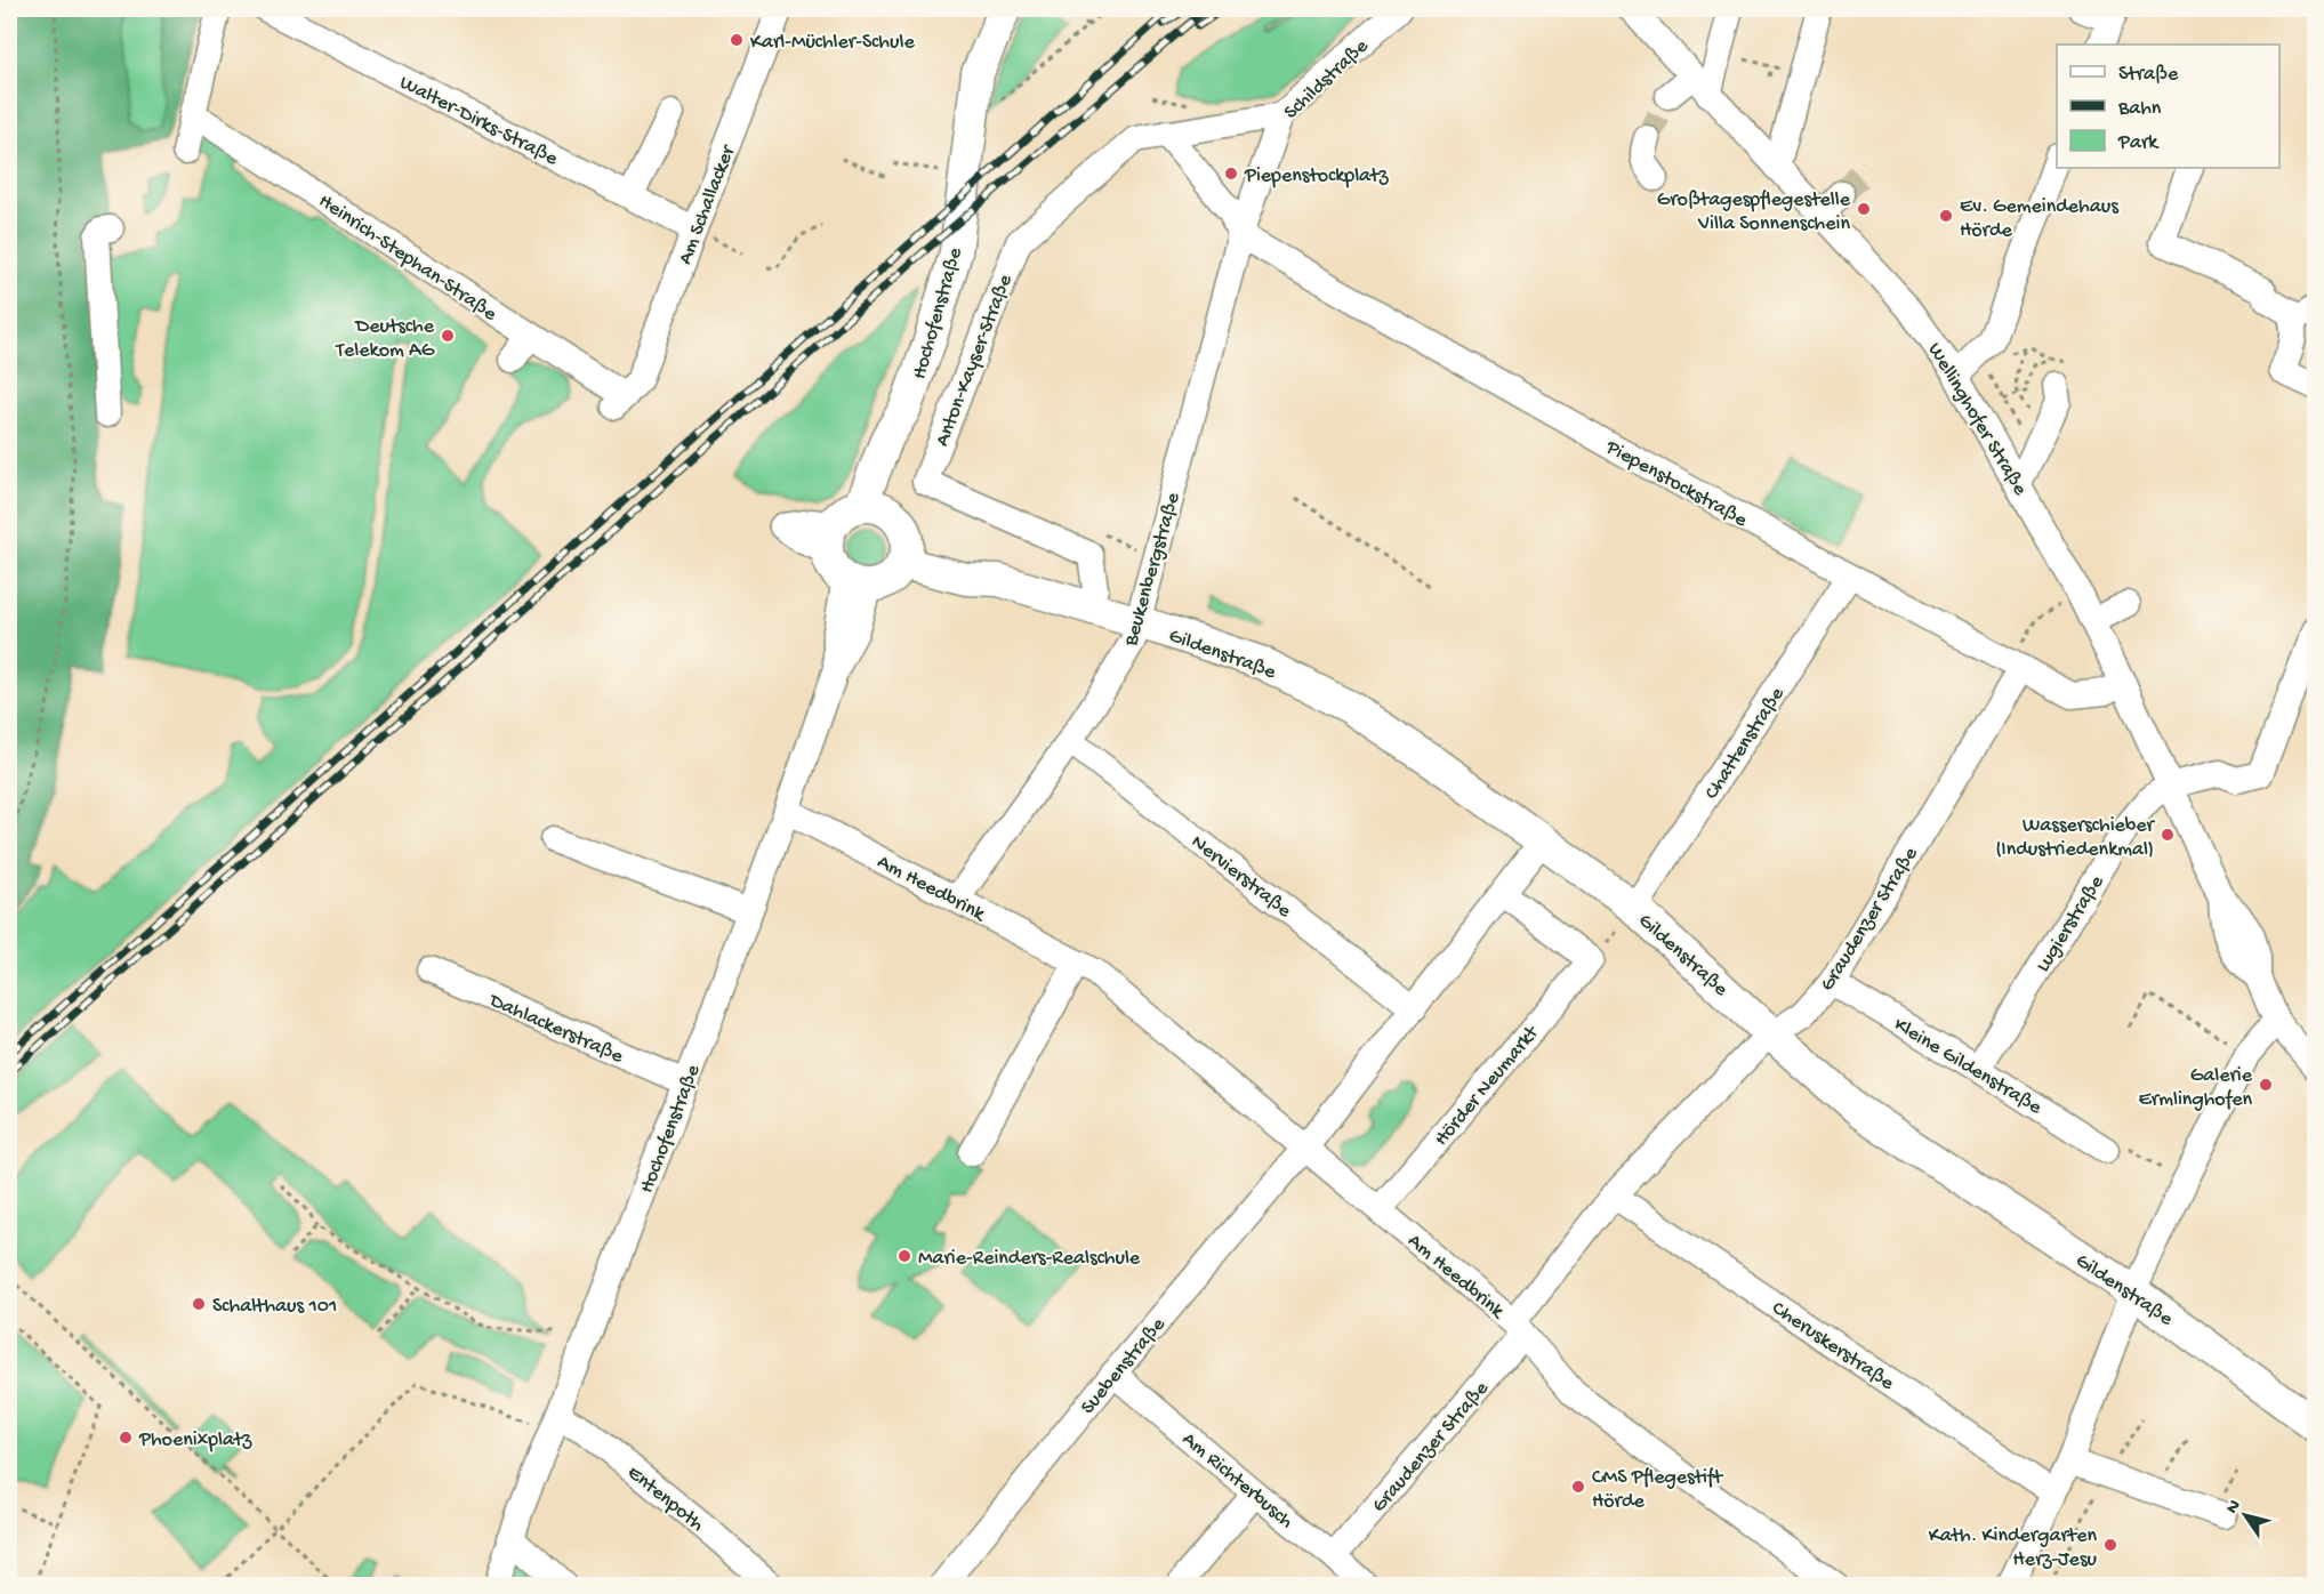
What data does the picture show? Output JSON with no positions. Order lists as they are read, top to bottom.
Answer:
{
  "streets": {
    "main road": ["Hochofenstraße", "Gildenstraße"],
    "street": [
      "Schildstraße",
      "Walter-Dirks-Straße",
      "Am Schallacker",
      "Heinrich-Stephan-Straße",
      "Anton-Kayser-Straße",
      "Wellinghofer Straße",
      "Piepenstockstraße",
      "Beukenbergstraße",
      "Chattenstraße",
      "Nervierstraße",
      "Am Heedbrink",
      "Graudenzer Straße",
      "Lugierstraße",
      "Dahlackerstraße",
      "Kleine Gildenstraße",
      "Hörder Neumarkt",
      "Cheruskerstraße",
      "Suebenstraße",
      "Am Richterbusch",
      "Entenpoth"
    ]
  },
  "crossings": [
    ["Schildstraße", "Piepenstockstraße"],
    ["Schildstraße", "Beukenbergstraße"],
    ["Walter-Dirks-Straße", "Am Schallacker"],
    ["Am Schallacker", "Heinrich-Stephan-Straße"],
    ["Hochofenstraße", "Gildenstraße"],
    ["Hochofenstraße", "Am Heedbrink"],
    ["Hochofenstraße", "Dahlackerstraße"],
    ["Hochofenstraße", "Entenpoth"],
    ["Wellinghofer Straße", "Piepenstockstraße"],
    ["Wellinghofer Straße", "Lugierstraße"],
    ["Piepenstockstraße", "Beukenbergstraße"],
    ["Piepenstockstraße", "Chattenstraße"],
    ["Piepenstockstraße", "Graudenzer Straße"],
    ["Beukenbergstraße", "Gildenstraße"],
    ["Beukenbergstraße", "Nervierstraße"],
    ["Beukenbergstraße", "Am Heedbrink"],
    ["Gildenstraße", "Chattenstraße"],
    ["Gildenstraße", "Graudenzer Straße"],
    ["Am Heedbrink", "Graudenzer Straße"],
    ["Am Heedbrink", "Hörder Neumarkt"],
    ["Am Heedbrink", "Suebenstraße"],
    ["Graudenzer Straße", "Kleine Gildenstraße"],
    ["Graudenzer Straße", "Cheruskerstraße"],
    ["Graudenzer Straße", "Am Richterbusch"],
    ["Lugierstraße", "Kleine Gildenstraße"],
    ["Suebenstraße", "Am Richterbusch"]
  ],
  "places": [
    "Karl-Müchler-Schule",
    "Piepenstockplatz",
    "Großtagespflegestelle Villa Sonnenschein",
    "Ev. Gemeindehaus Hörde",
    "Deutsche Telekom AG",
    "Wasserschieber (Industriedenkmal)",
    "Galerie Ermlinghofen",
    "Marie-Reinders-Realschule",
    "Schalthaus 101",
    "Phoenixplatz",
    "CMS Pflegestift Hörde",
    "Kath. Kindergarten Herz-Jesu"
  ],
  "legend": ["Straße", "Bahn", "Park"],
  "north": "top left"
}
